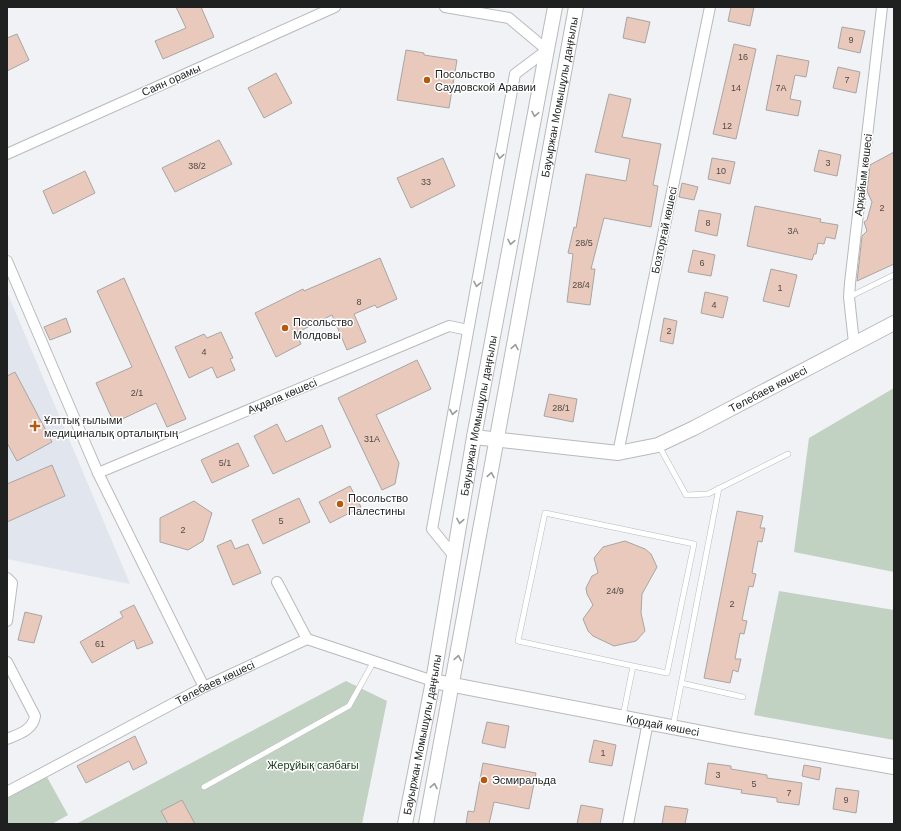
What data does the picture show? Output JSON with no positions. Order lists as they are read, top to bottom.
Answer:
{
  "streets": {
    "main road": ["Бауыржан Момышұлы даңғылы", "Төлебаев көшесі", "Қордай көшесі"],
    "street": [
      "Саян орамы",
      "Арқайым көшесі",
      "Бозторғай көшесі",
      "Ақдала көшесі"
    ]
  },
  "crossings": [
    ["Бауыржан Момышұлы даңғылы", "Қордай көшесі"],
    ["Арқайым көшесі", "Төлебаев көшесі"],
    ["Бозторғай көшесі", "Төлебаев көшесі"]
  ],
  "parks": ["Жерұйық саябағы"],
  "places": {
    "other": [
      "Посольство Саудовской Аравии",
      "Посольство Молдовы",
      "Посольство Палестины",
      "Эсмиральда"
    ],
    "health": ["Ұлттық ғылыми медициналық орталықтың"]
  },
  "house_numbers": [
    "9",
    "16",
    "7",
    "14",
    "7А",
    "12",
    "3",
    "38/2",
    "10",
    "33",
    "2",
    "8",
    "3А",
    "28/5",
    "6",
    "28/4",
    "1",
    "8",
    "4",
    "2",
    "4",
    "2/1",
    "28/1",
    "31А",
    "5/1",
    "5",
    "2",
    "24/9",
    "2",
    "61",
    "1",
    "3",
    "5",
    "7",
    "9"
  ]
}
